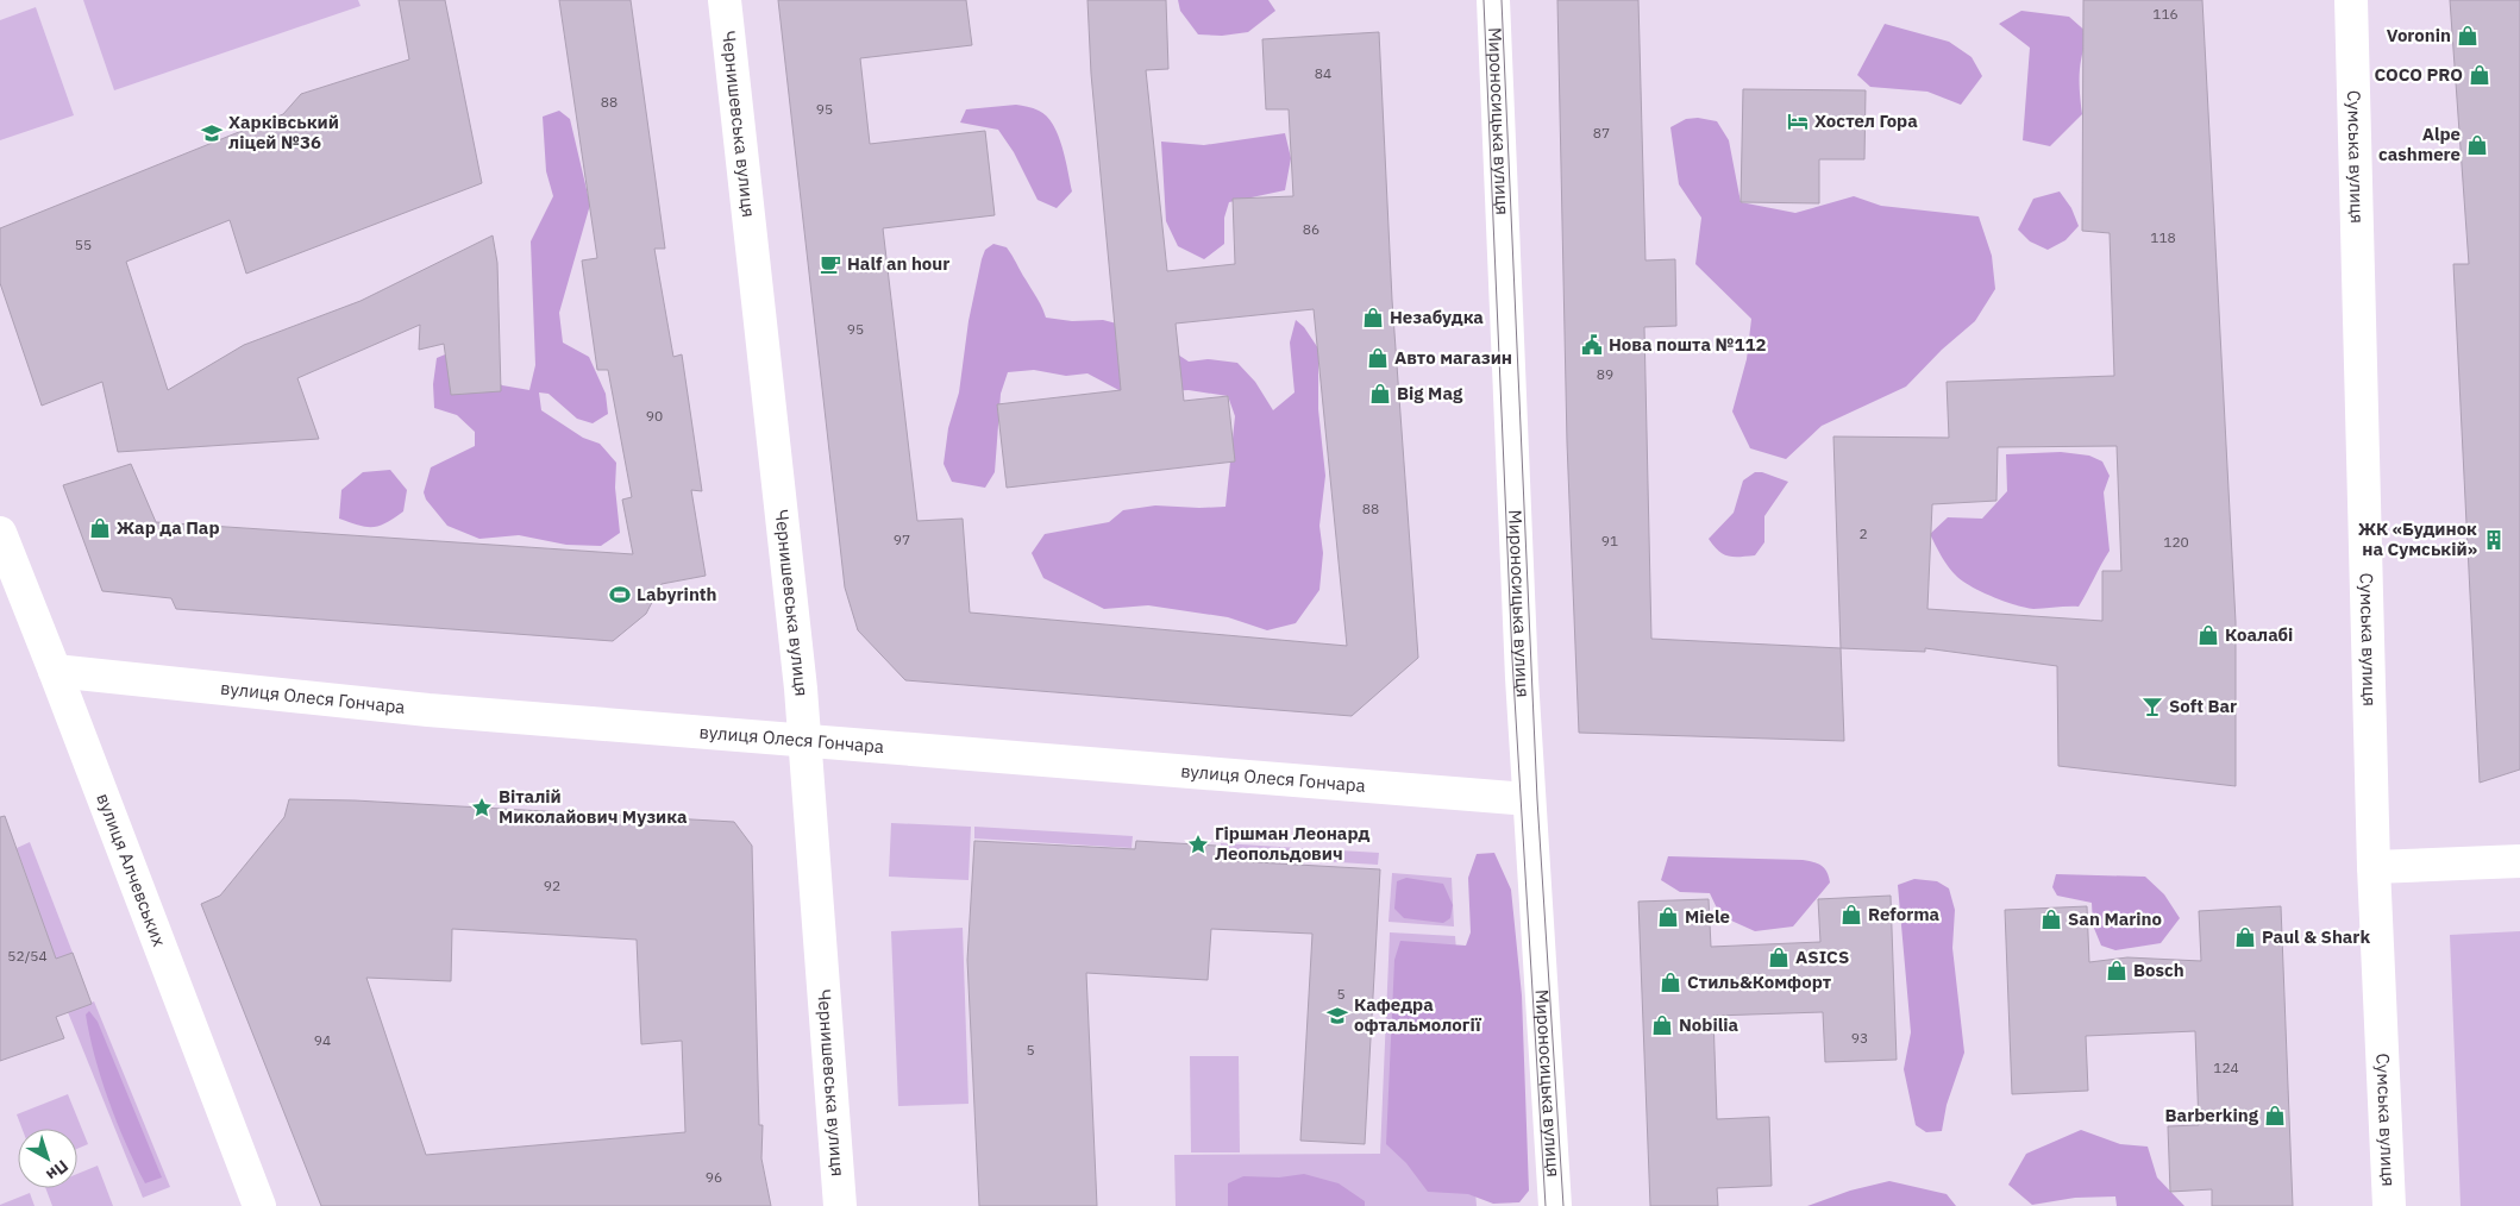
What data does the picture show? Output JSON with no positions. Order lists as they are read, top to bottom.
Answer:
{
  "streets": {
    "street": [
      "Мироносицька вулиця",
      "Чернишевська вулиця",
      "Сумська вулиця",
      "вулиця Олеся Гончара",
      "вулиця Алчевських"
    ]
  },
  "crossings": [
    ["Мироносицька вулиця", "вулиця Олеся Гончара"],
    ["Чернишевська вулиця", "вулиця Олеся Гончара"],
    ["вулиця Олеся Гончара", "вулиця Алчевських"]
  ],
  "places": {
    "shop": [
      "Voronin",
      "COCO PRO",
      "Alpe cashmere",
      "Незабудка",
      "Авто магазин",
      "Big Mag",
      "Жар да Пар",
      "Коалабі",
      "Reforma",
      "Miele",
      "San Marino",
      "Paul & Shark",
      "ASICS",
      "Bosch",
      "Стиль&Комфорт",
      "Nobilia",
      "Barberking"
    ],
    "hotel": ["Хостел Гора"],
    "school or university": ["Харківський ліцей №36", "Кафедра офтальмології"],
    "cafe": ["Half an hour"],
    "public building": ["Нова пошта №112"],
    "building": ["ЖК «Будинок на Сумській»"],
    "sports": ["Labyrinth"],
    "bar": ["Soft Bar"],
    "place": ["Віталій Миколайович Музика", "Гіршман Леонард Леопольдович"]
  },
  "house_numbers": [
    "116",
    "84",
    "88",
    "95",
    "87",
    "86",
    "118",
    "55",
    "95",
    "89",
    "90",
    "88",
    "2",
    "97",
    "91",
    "120",
    "92",
    "52/54",
    "5",
    "93",
    "94",
    "5",
    "124",
    "96"
  ],
  "north": "bottom right"
}
